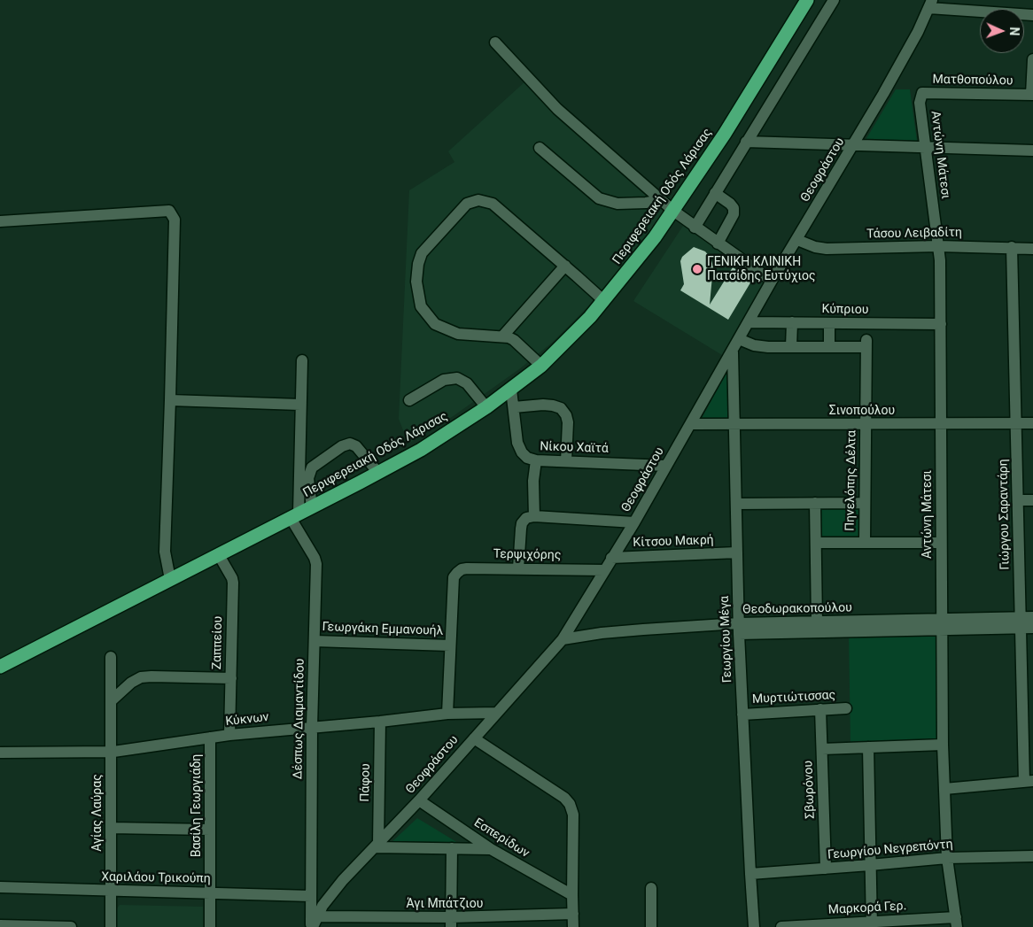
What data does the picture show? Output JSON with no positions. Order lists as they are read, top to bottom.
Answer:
{
  "streets": {
    "highway": ["Περιφερειακή Οδός Λάρισας"],
    "street": [
      "Ματθοπούλου",
      "Αντώνη Μάτεσι",
      "Θεοφράστου",
      "Τάσου Λειβαδίτη",
      "Κύπριου",
      "Σινοπούλου",
      "Νίκου Χαϊτά",
      "Πηνελόπης Δέλτα",
      "Γιώργου Σαραντάρη",
      "Κίτσου Μακρή",
      "Τερψιχόρης",
      "Θεοδωρακοπούλου",
      "Γεωργάκη Εμμανουήλ",
      "Γεωργίου Μέγα",
      "Ζαππείου",
      "Μυρτιώτισσας",
      "Δέσπως Διαμαντίδου",
      "Κύκνων",
      "Πάφου",
      "Σβωρόνου",
      "Βασίλη Γεωργιάδη",
      "Αγίας Λαύρας",
      "Εσπερίδων",
      "Γεωργίου Νεγρεπόντη",
      "Χαριλάου Τρικούπη",
      "Άγι Μπάτζιου",
      "Μαρκορά Γερ."
    ]
  },
  "crossings": [
    ["Ματθοπούλου", "Αντώνη Μάτεσι"],
    ["Αντώνη Μάτεσι", "Τάσου Λειβαδίτη"],
    ["Αντώνη Μάτεσι", "Κύπριου"],
    ["Αντώνη Μάτεσι", "Σινοπούλου"],
    ["Αντώνη Μάτεσι", "Θεοδωρακοπούλου"],
    ["Αντώνη Μάτεσι", "Γεωργίου Νεγρεπόντη"],
    ["Αντώνη Μάτεσι", "Μαρκορά Γερ."],
    ["Θεοφράστου", "Τάσου Λειβαδίτη"],
    ["Θεοφράστου", "Κύπριου"],
    ["Θεοφράστου", "Σινοπούλου"],
    ["Θεοφράστου", "Νίκου Χαϊτά"],
    ["Θεοφράστου", "Κίτσου Μακρή"],
    ["Θεοφράστου", "Τερψιχόρης"],
    ["Θεοφράστου", "Θεοδωρακοπούλου"],
    ["Θεοφράστου", "Γεωργίου Μέγα"],
    ["Θεοφράστου", "Δέσπως Διαμαντίδου"],
    ["Θεοφράστου", "Κύκνων"],
    ["Θεοφράστου", "Πάφου"],
    ["Θεοφράστου", "Εσπερίδων"],
    ["Θεοφράστου", "Άγι Μπάτζιου"],
    ["Περιφερειακή Οδός Λάρισας", "Νίκου Χαϊτά"],
    ["Περιφερειακή Οδός Λάρισας", "Ζαππείου"],
    ["Περιφερειακή Οδός Λάρισας", "Δέσπως Διαμαντίδου"],
    ["Τάσου Λειβαδίτη", "Γιώργου Σαραντάρη"],
    ["Σινοπούλου", "Πηνελόπης Δέλτα"],
    ["Σινοπούλου", "Γιώργου Σαραντάρη"],
    ["Σινοπούλου", "Γεωργίου Μέγα"],
    ["Γιώργου Σαραντάρη", "Θεοδωρακοπούλου"],
    ["Κίτσου Μακρή", "Γεωργίου Μέγα"],
    ["Τερψιχόρης", "Γεωργάκη Εμμανουήλ"],
    ["Θεοδωρακοπούλου", "Γεωργίου Μέγα"],
    ["Γεωργάκη Εμμανουήλ", "Δέσπως Διαμαντίδου"],
    ["Γεωργίου Μέγα", "Μυρτιώτισσας"],
    ["Γεωργίου Μέγα", "Γεωργίου Νεγρεπόντη"],
    ["Ζαππείου", "Κύκνων"],
    ["Μυρτιώτισσας", "Σβωρόνου"],
    ["Δέσπως Διαμαντίδου", "Κύκνων"],
    ["Δέσπως Διαμαντίδου", "Χαριλάου Τρικούπη"],
    ["Δέσπως Διαμαντίδου", "Άγι Μπάτζιου"],
    ["Κύκνων", "Πάφου"],
    ["Κύκνων", "Βασίλη Γεωργιάδη"],
    ["Κύκνων", "Αγίας Λαύρας"],
    ["Σβωρόνου", "Γεωργίου Νεγρεπόντη"],
    ["Βασίλη Γεωργιάδη", "Χαριλάου Τρικούπη"],
    ["Αγίας Λαύρας", "Χαριλάου Τρικούπη"]
  ],
  "places": ["ΓΕΝΙΚΗ ΚΛΙΝΙΚΗ Πατσίδης Ευτύχιος"],
  "north": "right"
}
